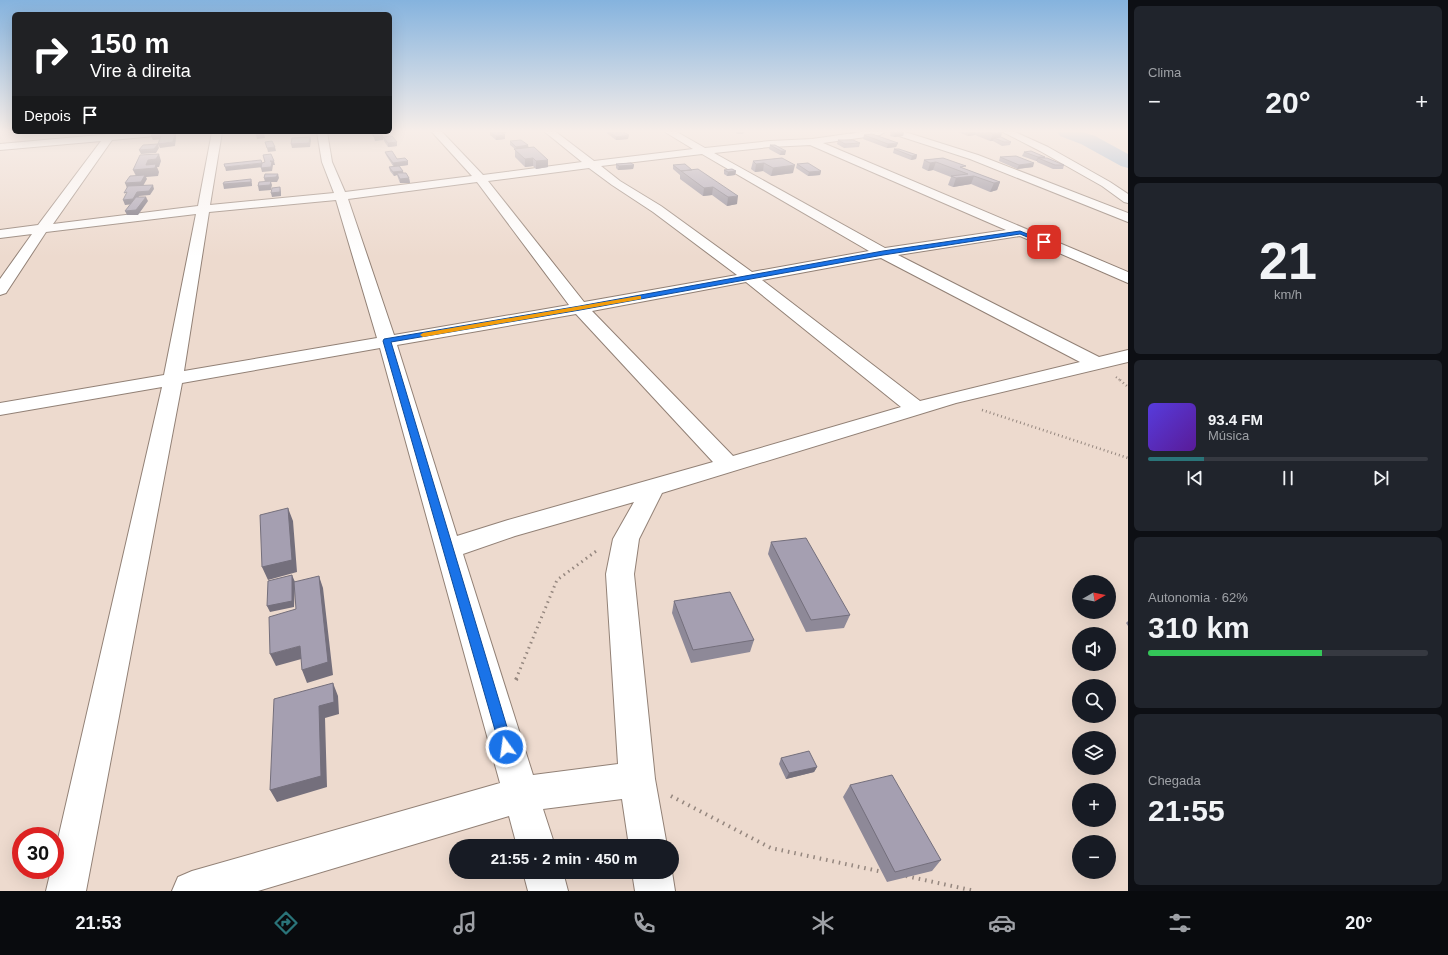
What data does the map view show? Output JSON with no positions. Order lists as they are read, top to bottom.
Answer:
{
  "north": "right",
  "page": {
    "tile": [
      "Clima",
      ["21", "km/h"],
      ["Autonomia · 62%", "310 km"],
      ["Chegada", "21:55"]
    ],
    "turn": ["150 m", "Vire à direita"],
    "heat": ["−", "20°", "+"],
    "then": "Depois",
    "song": ["93.4 FM", "Música"],
    "map_buttons": ["+", "−"],
    "limit": "30",
    "trip": "21:55 · 2 min · 450 m",
    "tabs": ["21:53", "20°"]
  }
}
